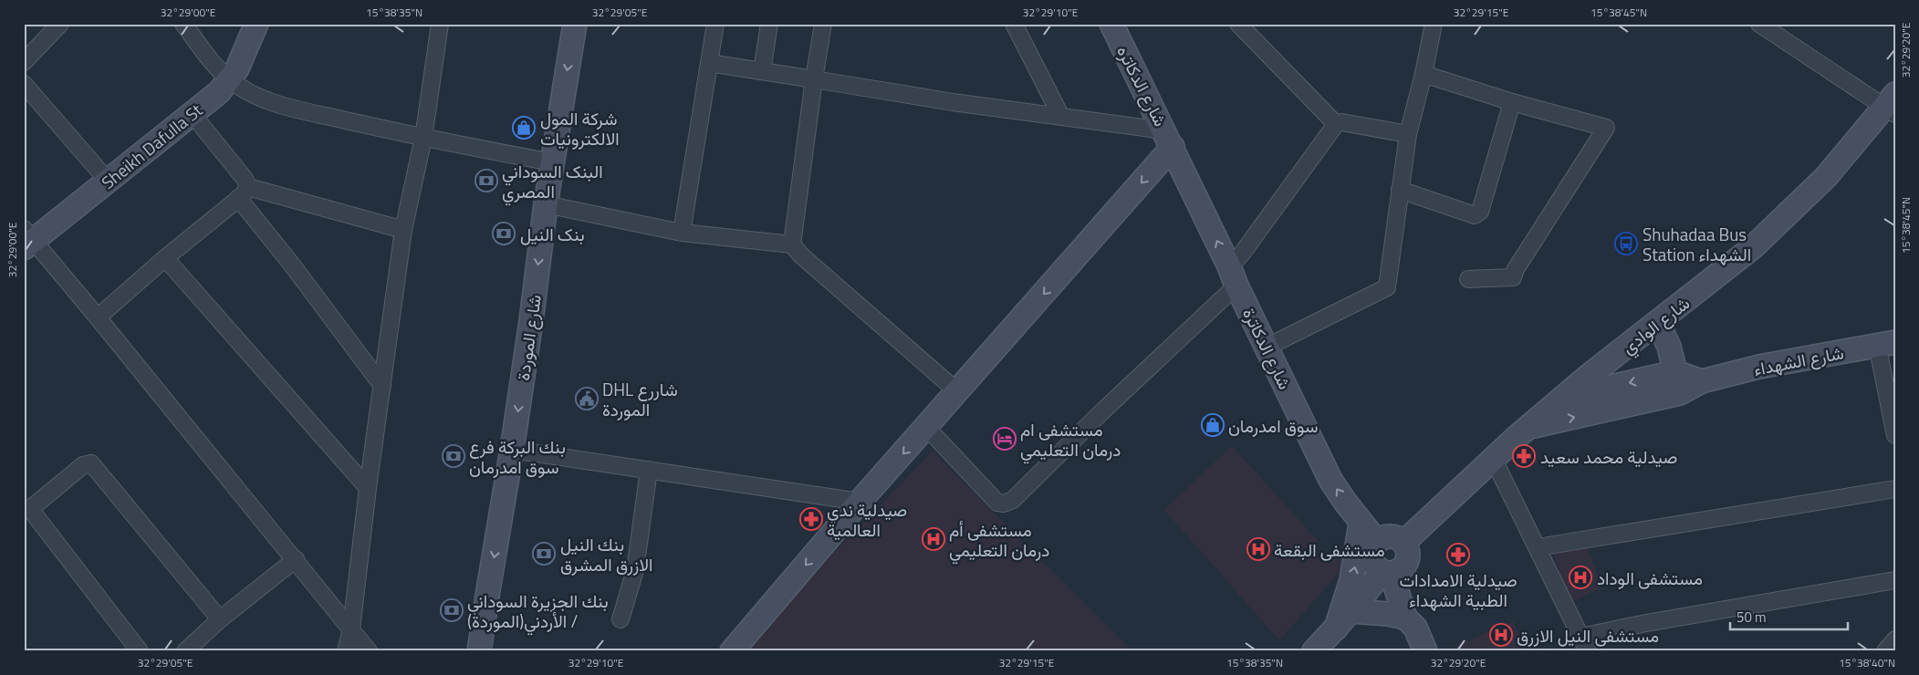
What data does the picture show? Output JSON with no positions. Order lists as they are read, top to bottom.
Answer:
{
  "streets": {
    "street": [
      "شارع الدكاتره",
      "Sheikh Dafulla St",
      "شارع الوادي",
      "شارع الموردة",
      "شارع الدكاترة",
      "شارع الشهداء"
    ]
  },
  "crossings": [
    ["شارع الدكاتره", "شارع الدكاترة"],
    ["شارع الوادي", "شارع الدكاترة"],
    ["شارع الوادي", "شارع الشهداء"]
  ],
  "one_way": ["شارع الدكاترة"],
  "places": {
    "shop": ["شركة المول الالكترونيات", "سوق امدرمان"],
    "bank": [
      "البنک السوداني المصري",
      "بنک النيل",
      "بنك البركة فرع سوق امدرمان",
      "بنك النيل الازرق المشرق",
      "بنك الجزيرة السوداني الأردني(الموردة) /"
    ],
    "bus stop": ["Shuhadaa Bus Station الشهداء"],
    "public building": ["DHL شاررع الموردة"],
    "hotel": ["مستشفى ام درمان التعليمي"],
    "pharmacy": ["صيدلية محمد سعيد", "صيدلية ندي العالمية", "صيدلية الامدادات الطبية الشهداء"],
    "hospital": [
      "مستشفى أم درمان التعليمي",
      "مستشفى البقعة",
      "مستشفى الوداد",
      "مستشفى النيل الازرق"
    ]
  },
  "scale_bar": "50 m",
  "coordinates": [
    "32°29'00\"E",
    "15°38'35\"N",
    "32°29'05\"E",
    "32°29'10\"E",
    "32°29'15\"E",
    "15°38'45\"N",
    "32°29'20\"E",
    "15°38'40\"N"
  ]
}
